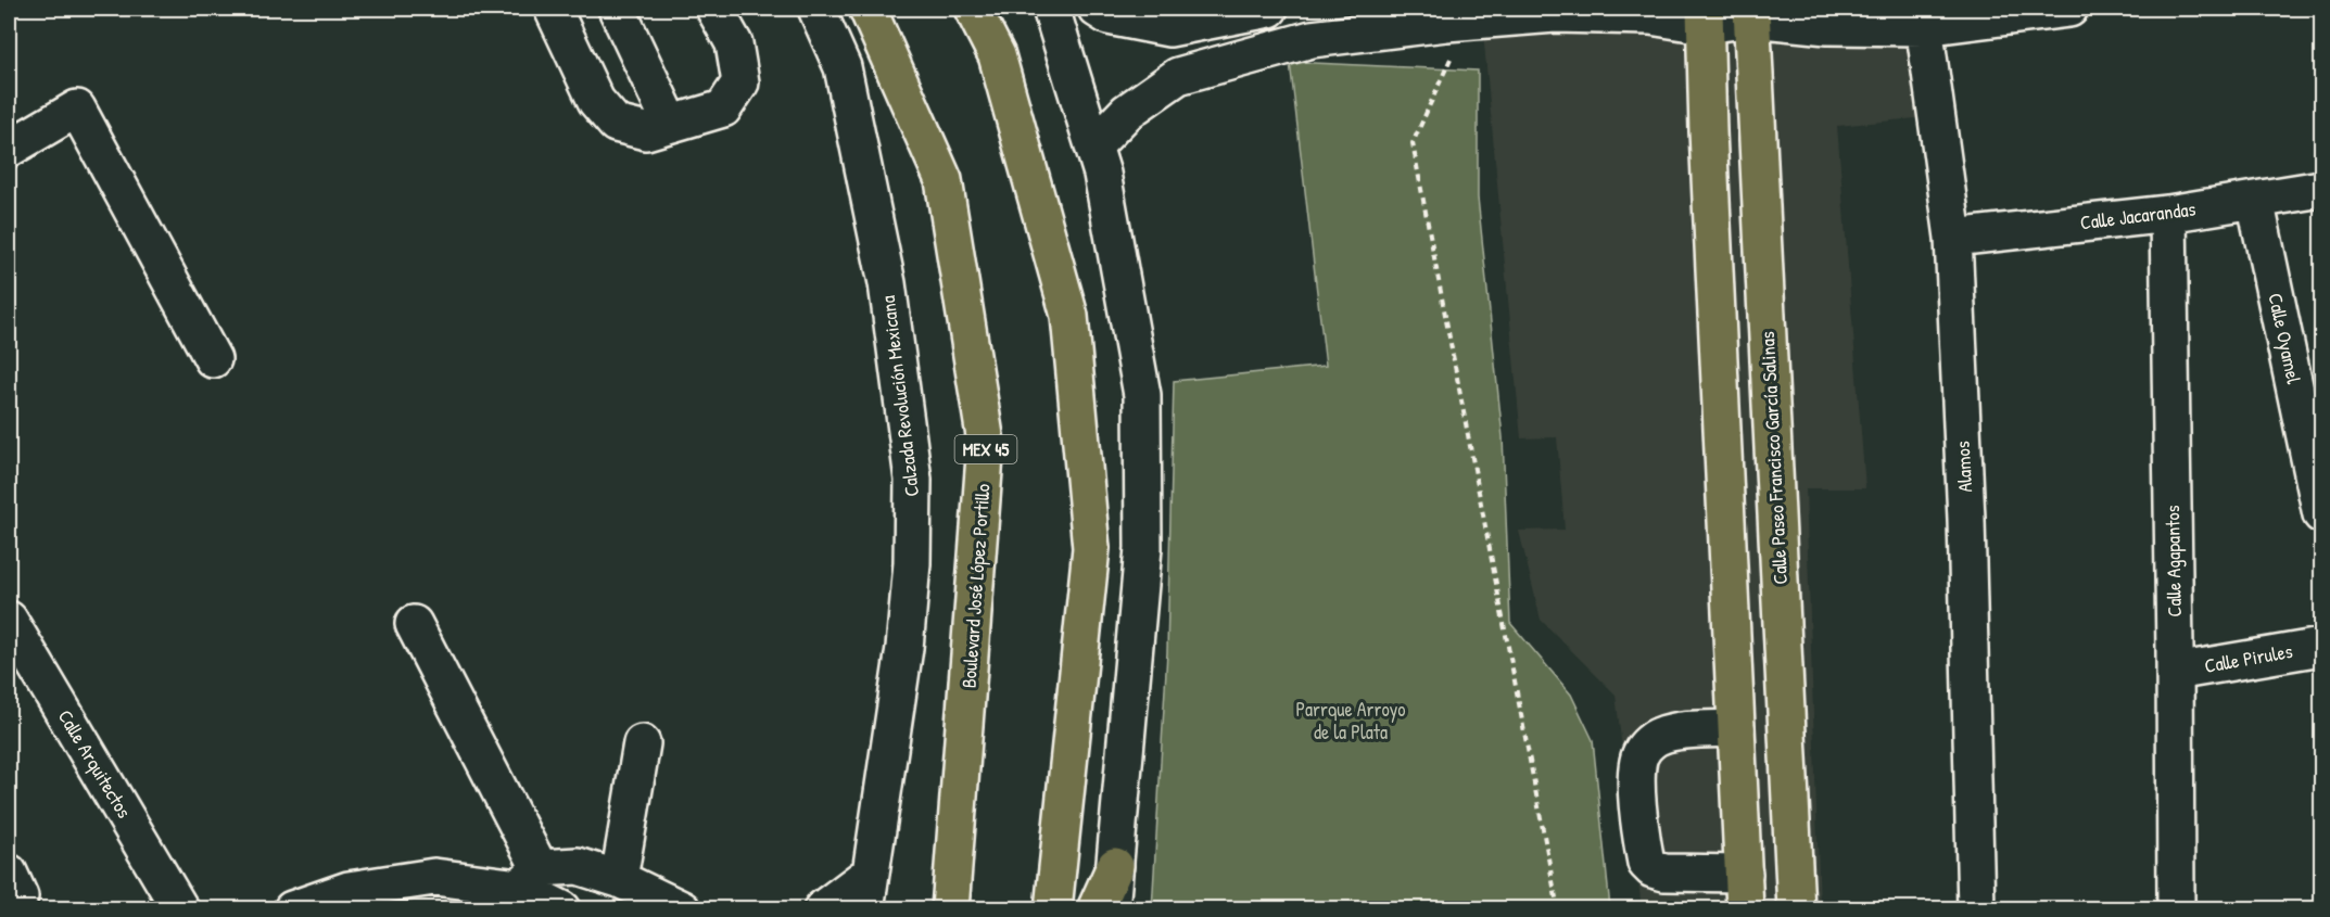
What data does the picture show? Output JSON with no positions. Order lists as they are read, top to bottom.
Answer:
{
  "streets": {
    "main road": ["MEX 45", "Calle Paseo Francisco García Salinas", "Boulevard José López Portillo"],
    "street": [
      "Calle Jacarandas",
      "Calle Oyamel",
      "Calzada Revolución Mexicana",
      "Alamos",
      "Calle Agapantos",
      "Calle Pirules",
      "Calle Arquitectos"
    ]
  },
  "crossings": [
    ["Calle Jacarandas", "Calle Oyamel"],
    ["Calle Jacarandas", "Alamos"],
    ["Calle Jacarandas", "Calle Agapantos"],
    ["Calle Agapantos", "Calle Pirules"]
  ],
  "parks": ["Parrque Arroyo de la Plata"]
}
